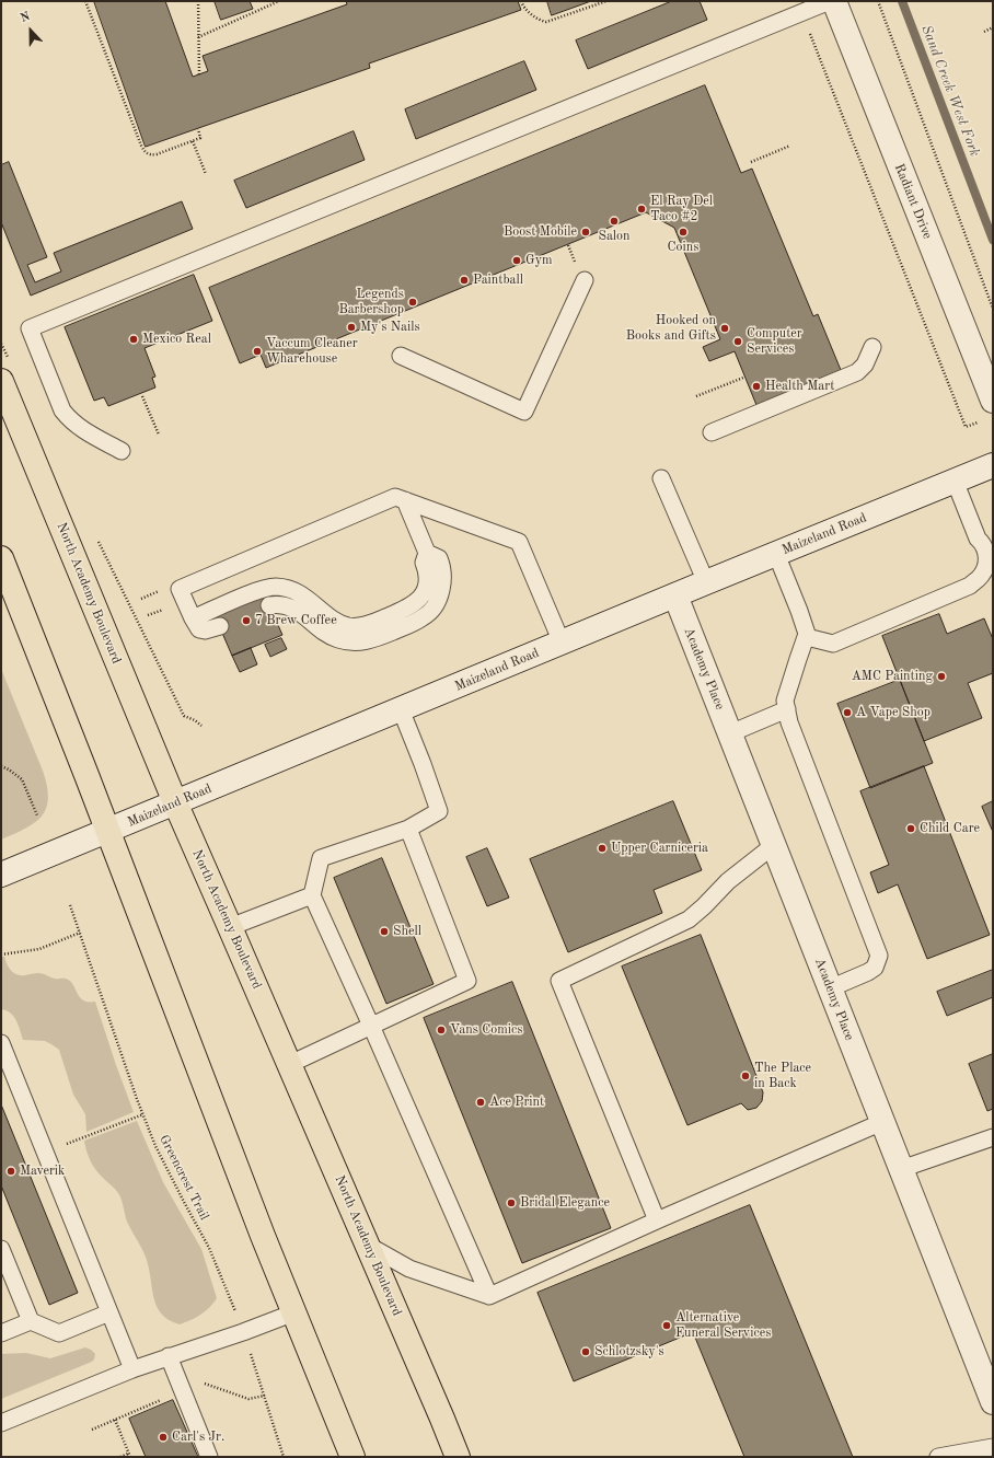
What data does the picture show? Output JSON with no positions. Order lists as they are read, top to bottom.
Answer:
{
  "streets": {
    "highway": ["North Academy Boulevard"],
    "street": ["Radiant Drive", "Maizeland Road", "Academy Place"],
    "path": ["Greencrest Trail"]
  },
  "crossings": [
    ["Maizeland Road", "North Academy Boulevard"],
    ["Maizeland Road", "Academy Place"]
  ],
  "water": ["Sand Creek West Fork"],
  "places": [
    "El Ray Del Taco #2",
    "Salon",
    "Boost Mobile",
    "Coins",
    "Gym",
    "Paintball",
    "Legends Barbershop",
    "My's Nails",
    "Hooked on Books and Gifts",
    "Mexico Real",
    "Computer Services",
    "Vaccum Cleaner Wharehouse",
    "Health Mart",
    "7 Brew Coffee",
    "AMC Painting",
    "A Vape Shop",
    "Child Care",
    "Upper Carniceria",
    "Shell",
    "Vans Comics",
    "The Place in Back",
    "Ace Print",
    "Maverik",
    "Bridal Elegance",
    "Alternative Funeral Services",
    "Schlotzsky's",
    "Carl's Jr."
  ],
  "north": "top"
}
